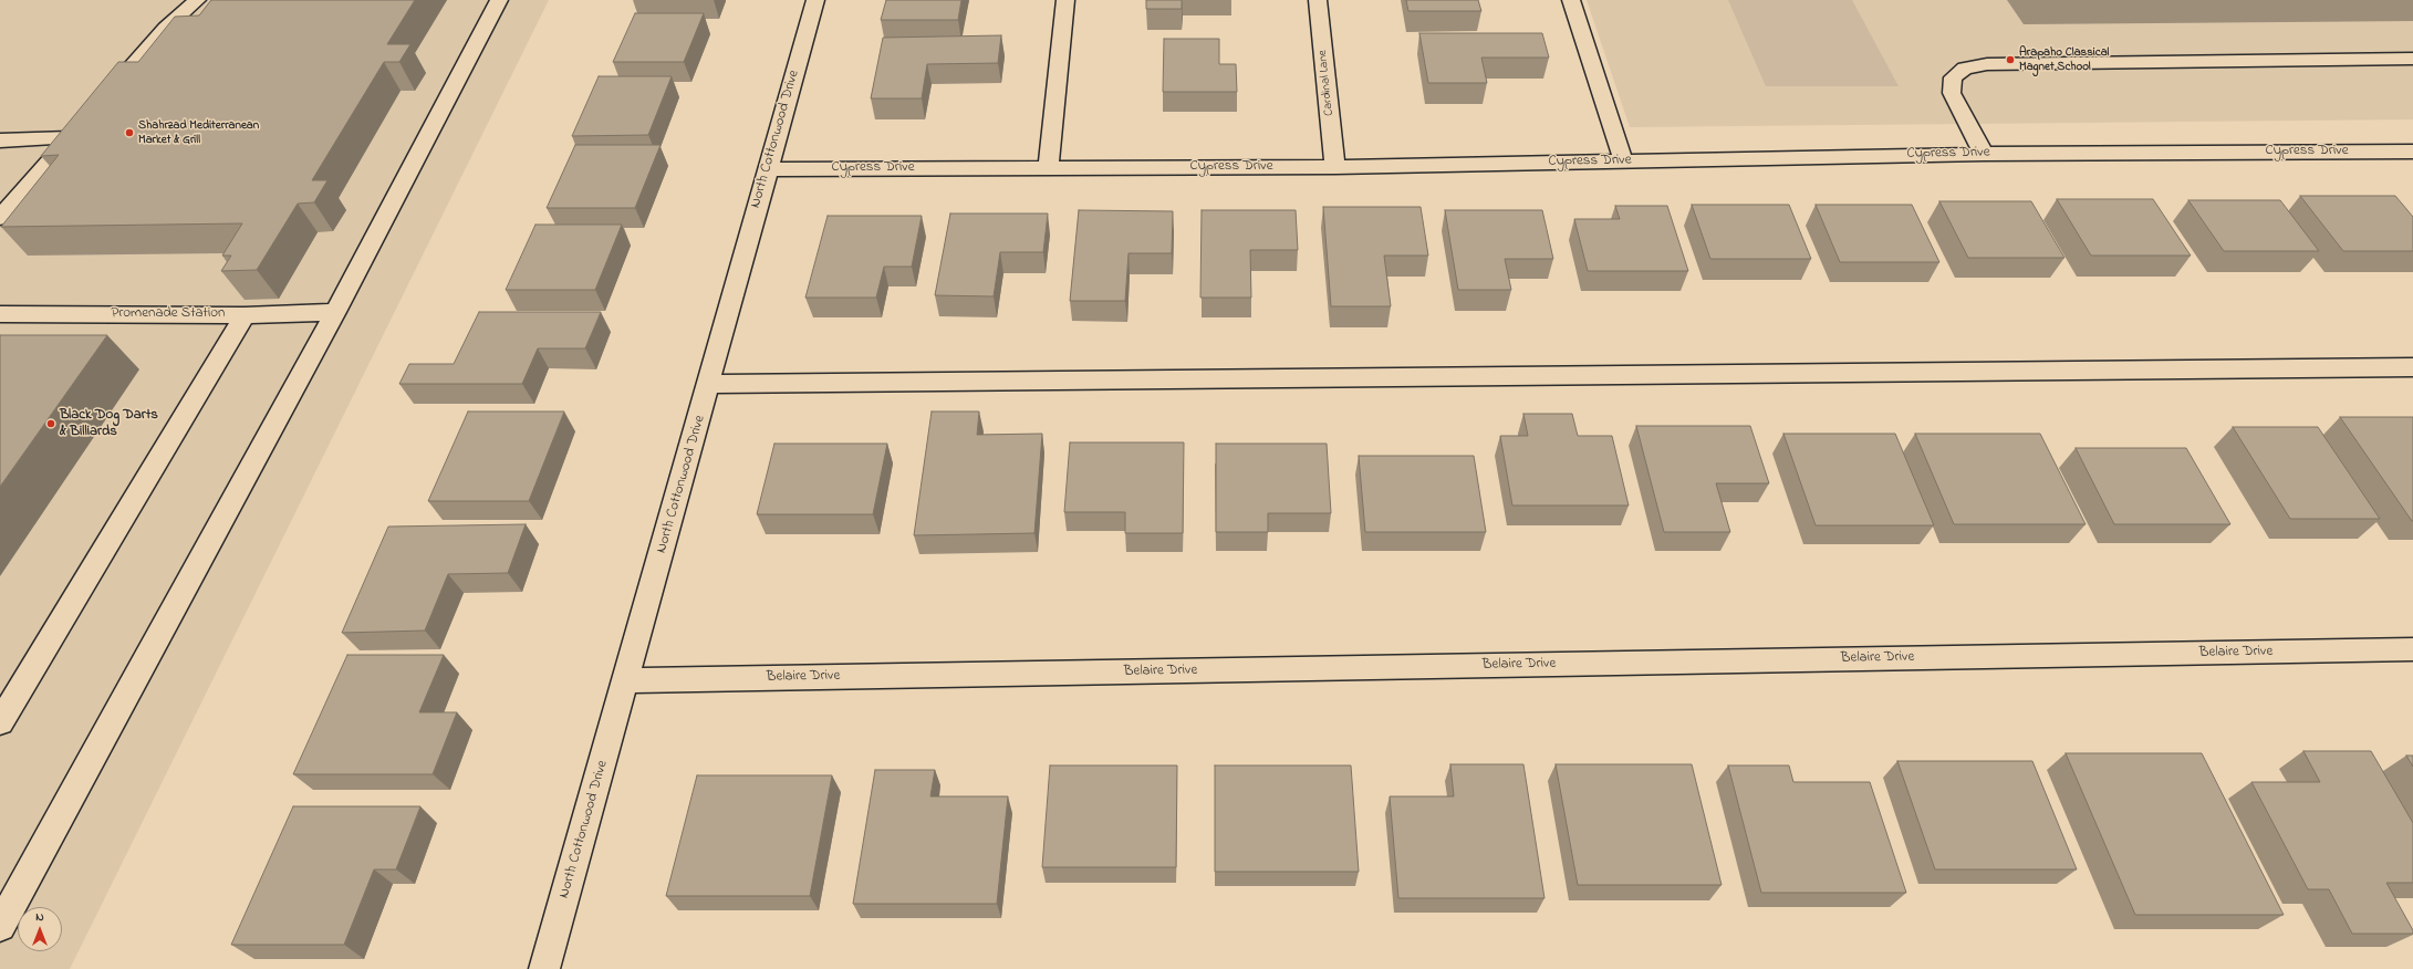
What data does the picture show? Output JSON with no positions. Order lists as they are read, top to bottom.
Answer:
{
  "streets": {
    "street": [
      "Cardinal Lane",
      "North Cottonwood Drive",
      "Cypress Drive",
      "Promenade Station",
      "Belaire Drive"
    ]
  },
  "crossings": [
    ["Cardinal Lane", "Cypress Drive"],
    ["North Cottonwood Drive", "Cypress Drive"],
    ["North Cottonwood Drive", "Belaire Drive"]
  ],
  "places": ["Arapaho Classical Magnet School", "Shahrzad Mediterranean Market & Grill", "Black Dog Darts & Billiards"],
  "north": "top"
}
